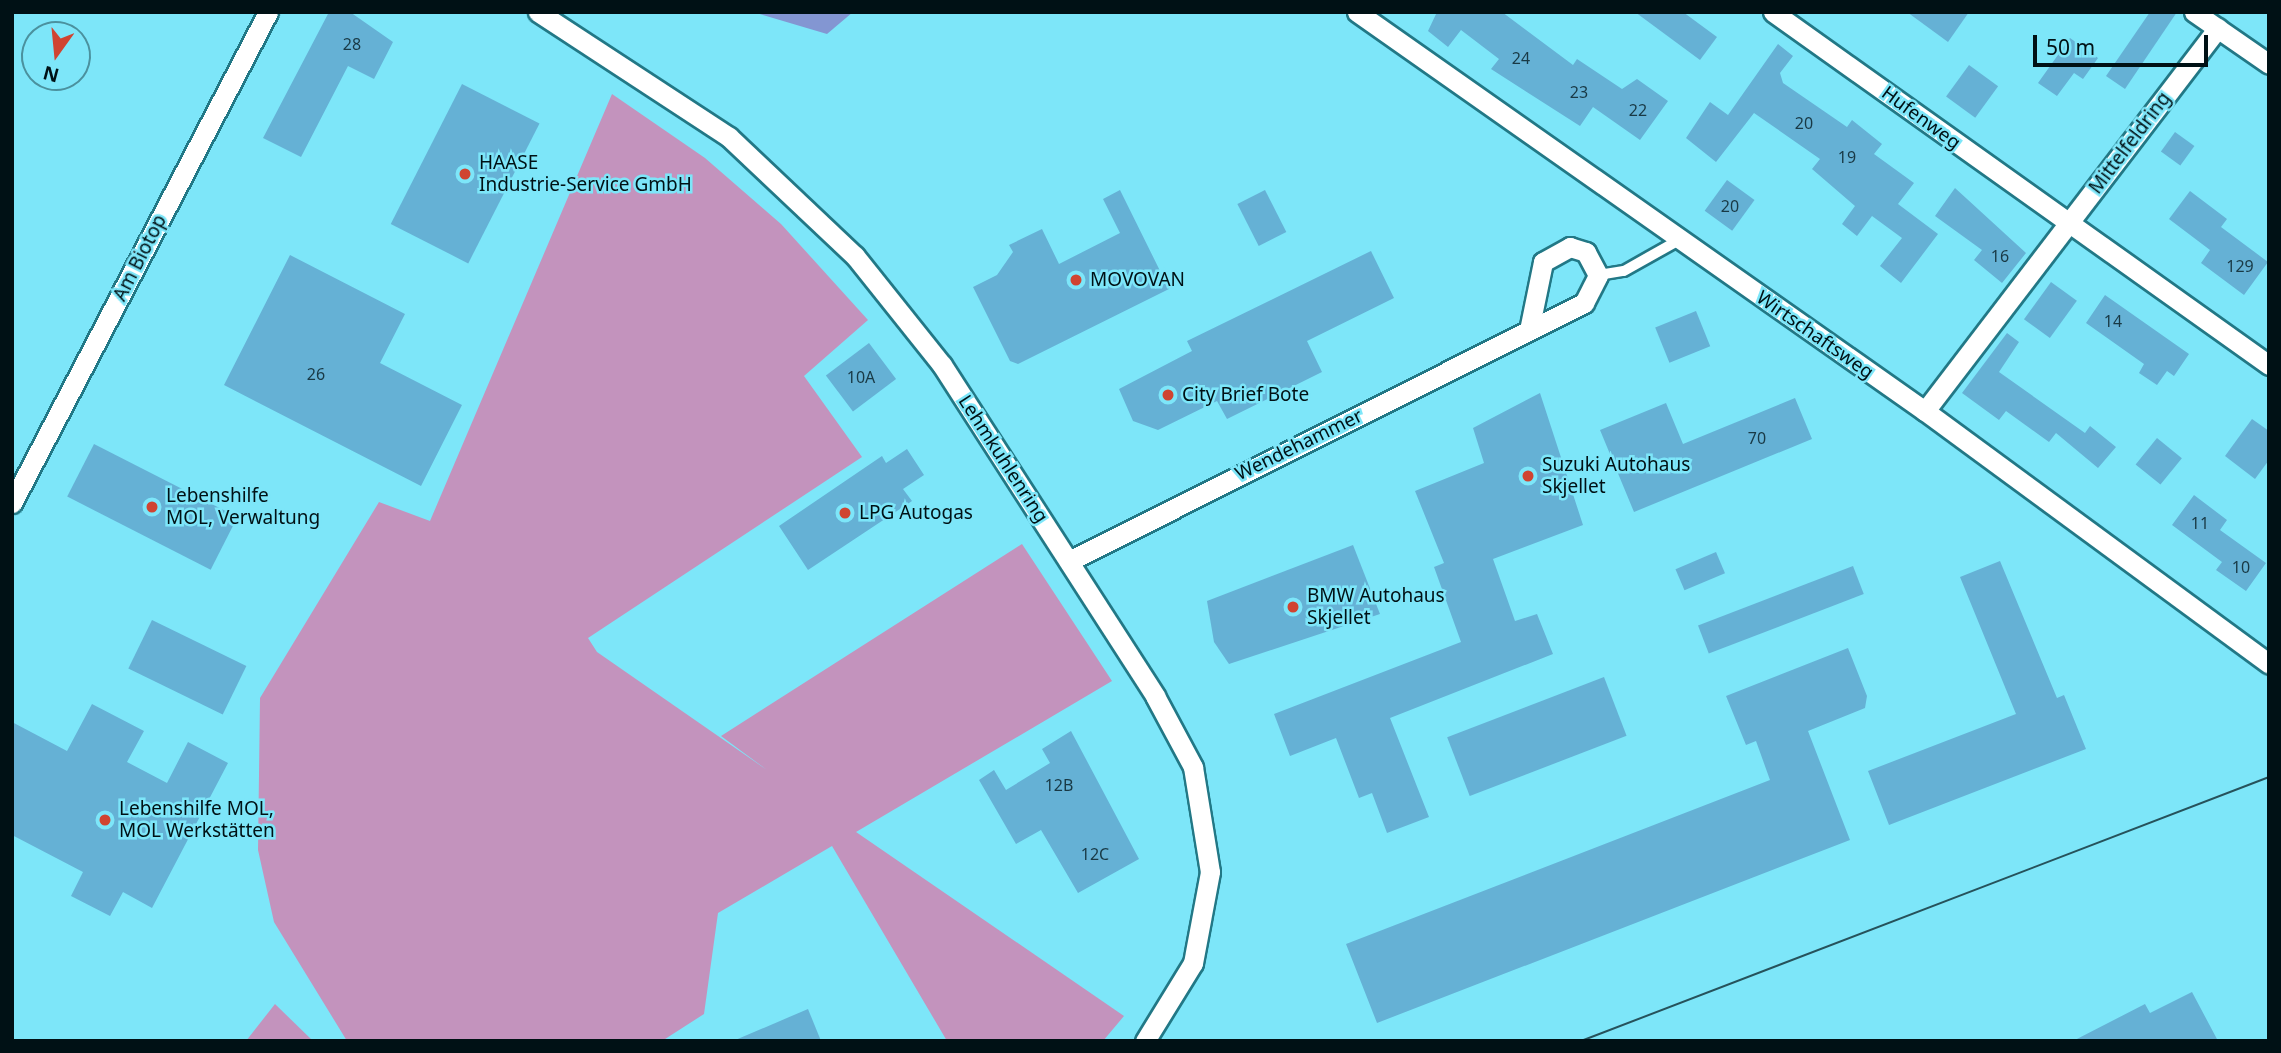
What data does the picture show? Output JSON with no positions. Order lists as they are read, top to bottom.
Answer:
{
  "streets": {
    "street": [
      "Hufenweg",
      "Mittelfeldring",
      "Am Biotop",
      "Wirtschaftsweg",
      "Wendehammer",
      "Lehmkuhlenring"
    ]
  },
  "crossings": [
    ["Hufenweg", "Mittelfeldring"],
    ["Wendehammer", "Lehmkuhlenring"]
  ],
  "places": [
    "HAASE Industrie-Service GmbH",
    "MOVOVAN",
    "City Brief Bote",
    "Suzuki Autohaus Skjellet",
    "Lebenshilfe MOL, Verwaltung",
    "LPG Autogas",
    "BMW Autohaus Skjellet",
    "Lebenshilfe MOL, MOL Werkstätten"
  ],
  "house_numbers": [
    "28",
    "24",
    "23",
    "22",
    "20",
    "19",
    "20",
    "16",
    "129",
    "14",
    "26",
    "10A",
    "70",
    "11",
    "10",
    "12B",
    "12C"
  ],
  "scale_bar": "50 m",
  "north": "bottom"
}
